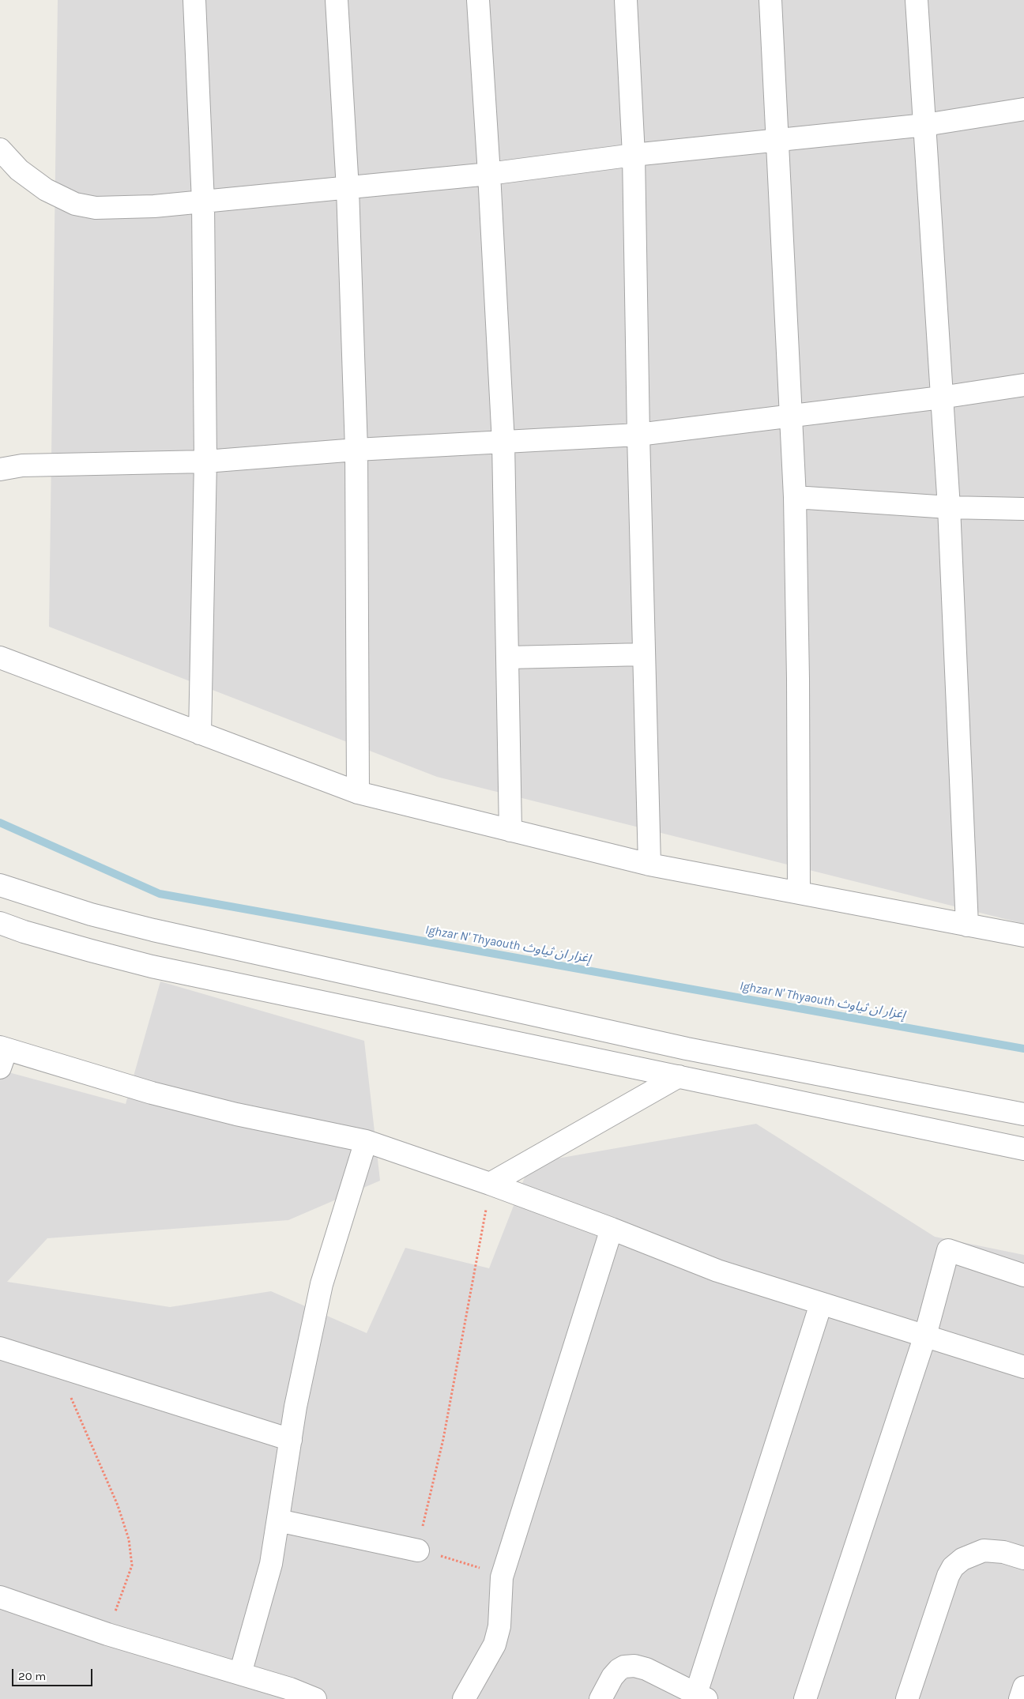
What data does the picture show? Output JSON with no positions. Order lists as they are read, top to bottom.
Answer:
{
  "water": ["Ighzar N' Thyaouth إغزار ان ثياوث"],
  "scale_bar": "20 m"
}
